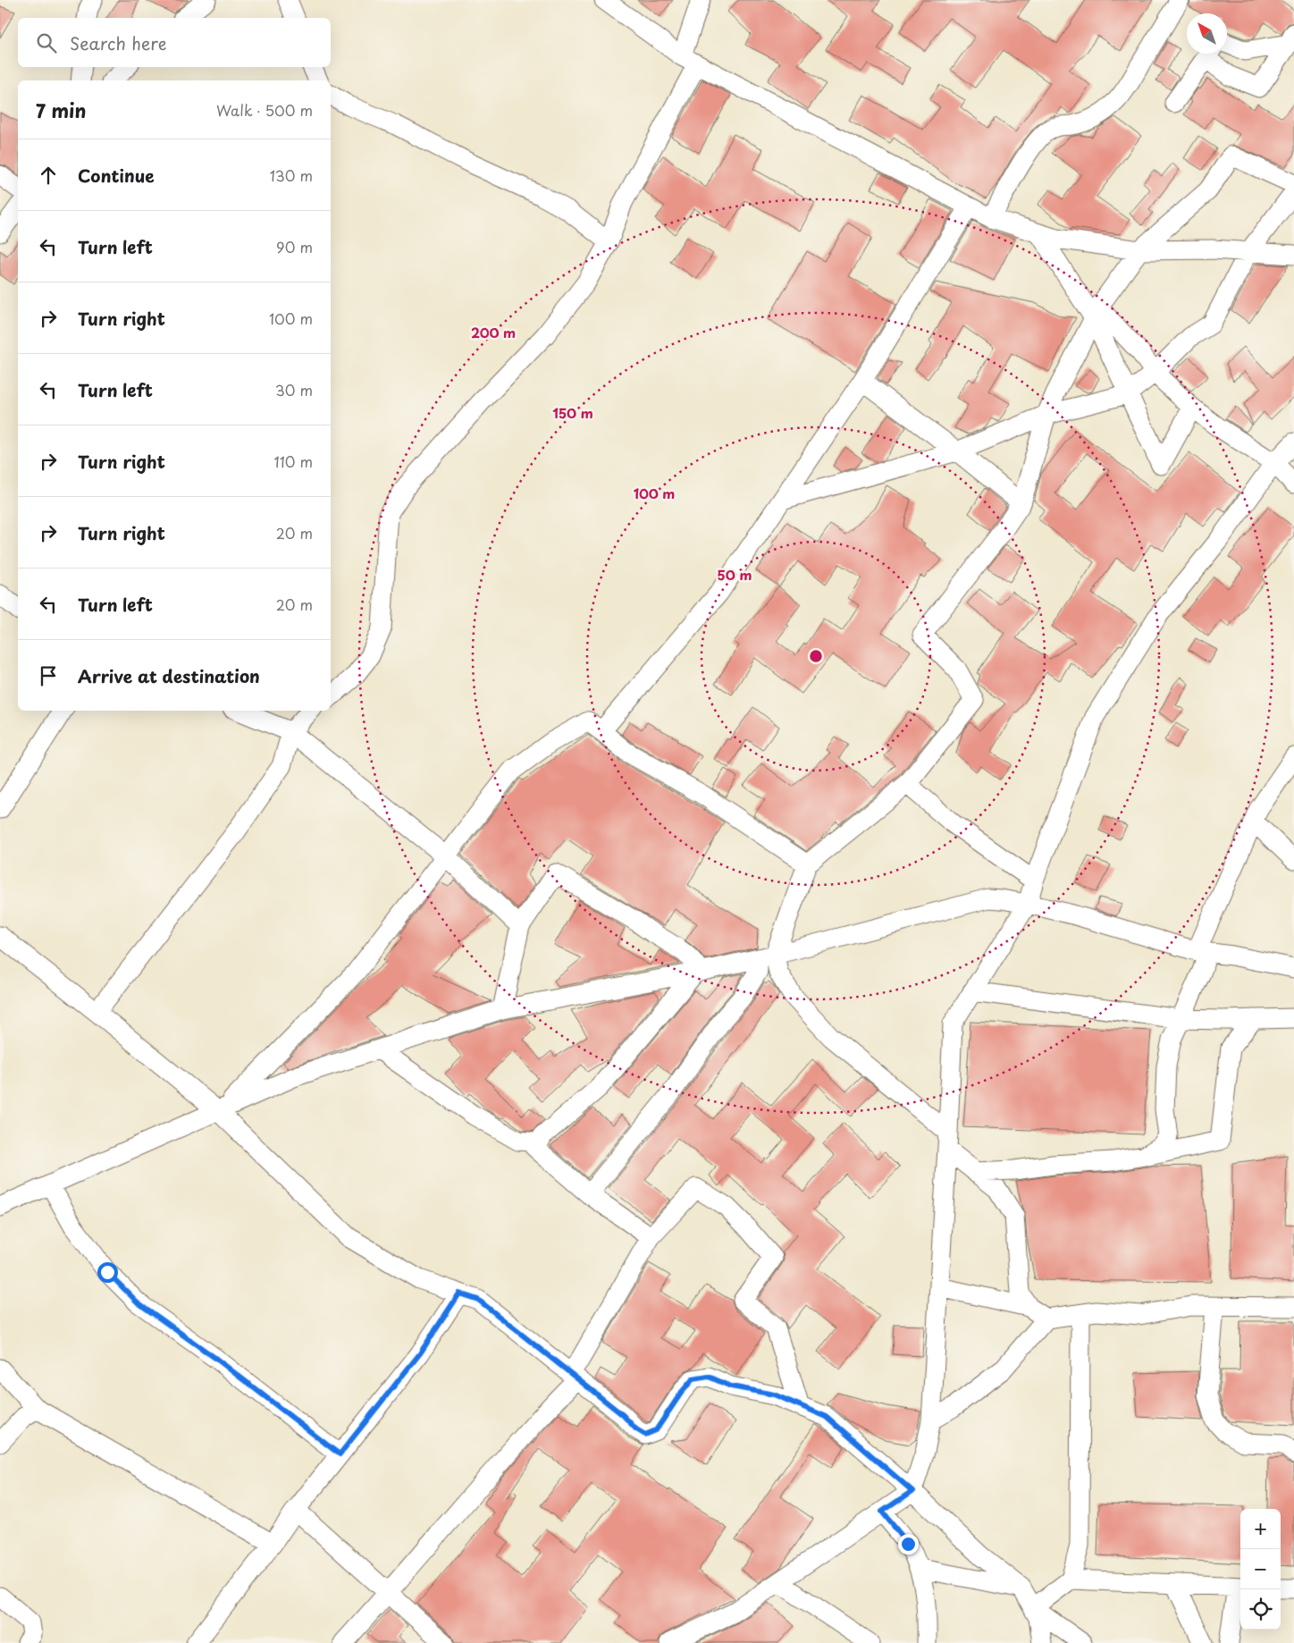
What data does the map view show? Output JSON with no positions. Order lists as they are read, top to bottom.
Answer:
{
  "north": "top left",
  "page": {
    "search": "Search here",
    "heading": ["7 min", "Walk · 500 m"],
    "list": [
      ["Continue", "130 m"],
      ["Turn left", "90 m"],
      ["Turn right", "100 m"],
      ["Turn left", "30 m"],
      ["Turn right", "110 m"],
      ["Turn right", "20 m"],
      ["Turn left", "20 m"],
      "Arrive at destination"
    ],
    "map_buttons": ["+", "−"]
  },
  "rings": [
    "200 m",
    "150 m",
    "100 m",
    "50 m"
  ]
}
